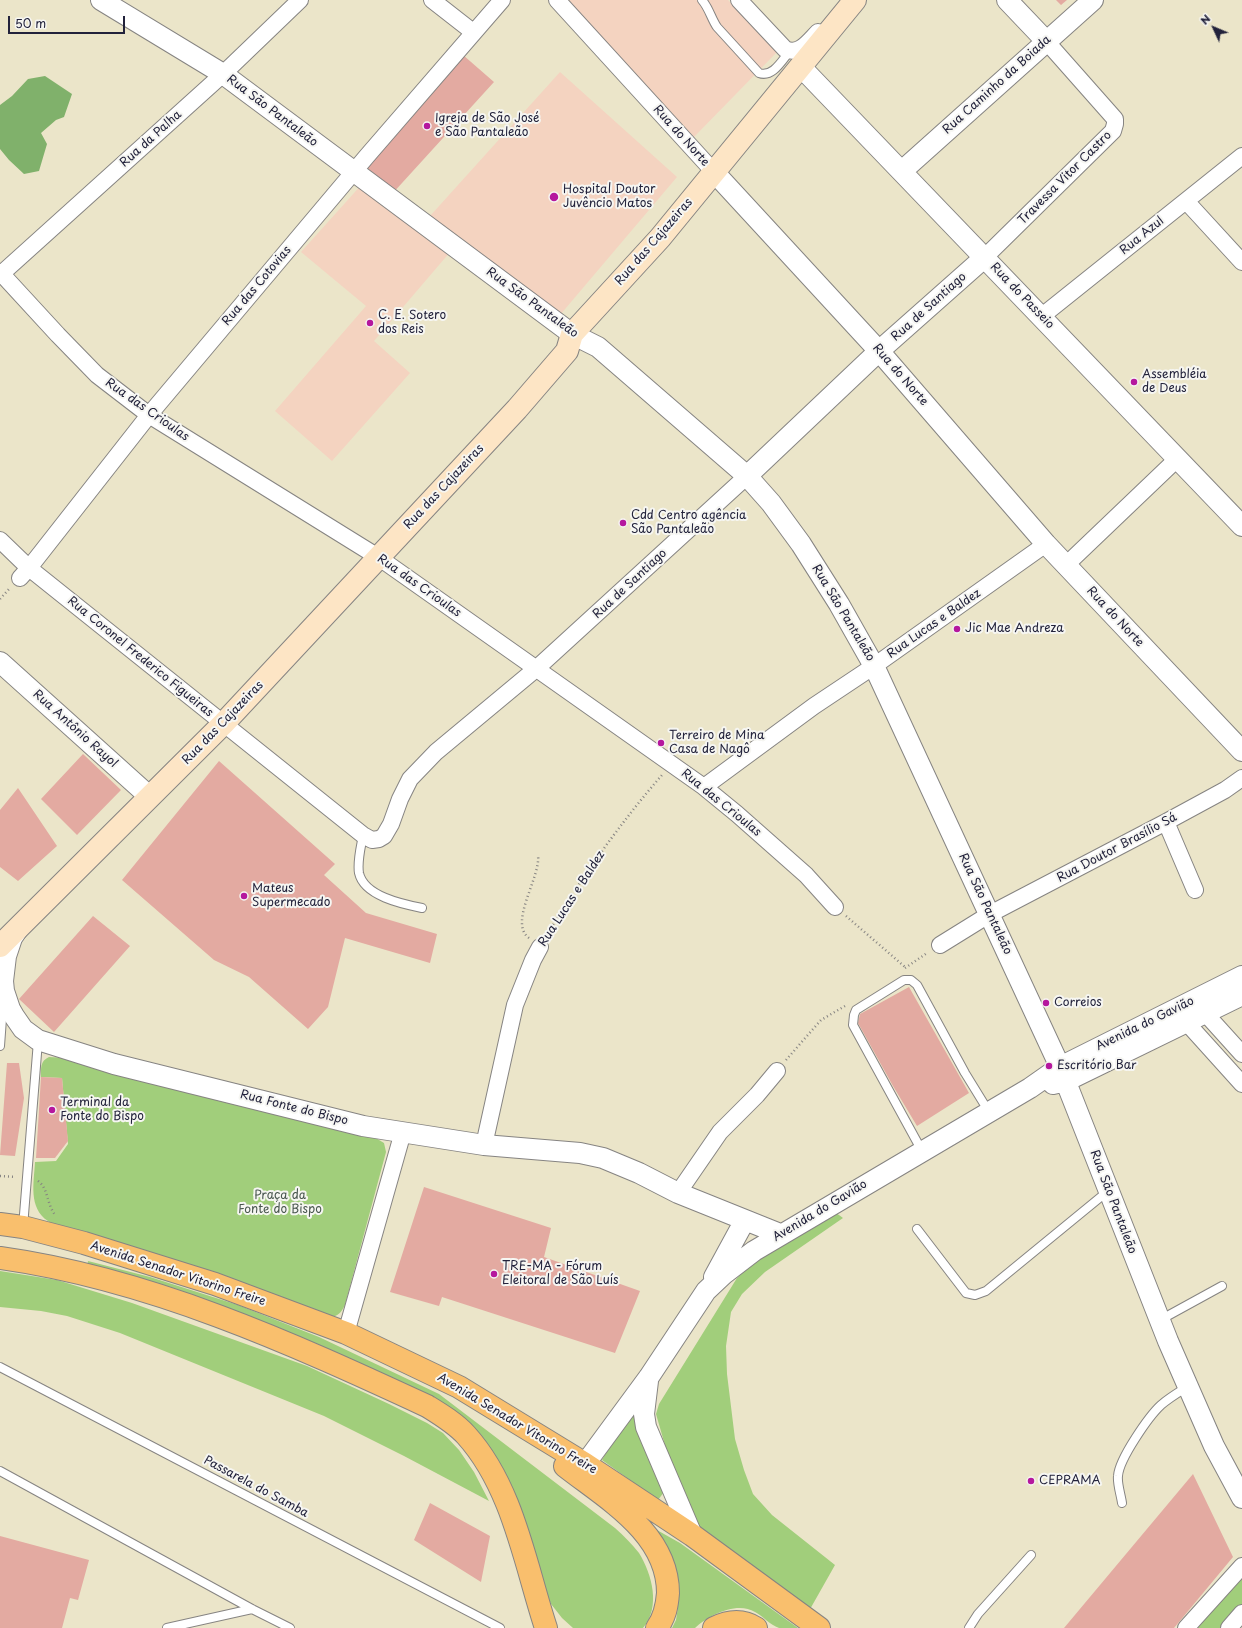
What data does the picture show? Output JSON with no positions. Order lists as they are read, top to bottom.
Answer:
{
  "streets": {
    "main road": ["Rua das Cajazeiras", "Avenida Senador Vitorino Freire"],
    "street": [
      "Rua Caminho da Boiada",
      "Rua São Pantaleão",
      "Rua do Norte",
      "Rua da Palha",
      "Travessa Vitor Castro",
      "Rua Azul",
      "Rua das Cotovias",
      "Rua do Passeio",
      "Rua de Santiago",
      "Rua das Crioulas",
      "Rua Lucas e Baldez",
      "Rua Coronel Frederico Figueiras",
      "Rua Antônio Rayol",
      "Rua Doutor Brasílio Sá",
      "Avenida do Gavião",
      "Rua Fonte do Bispo"
    ],
    "lane": ["Passarela do Samba"]
  },
  "crossings": [
    ["Rua Caminho da Boiada", "Travessa Vitor Castro"],
    ["Rua Caminho da Boiada", "Rua do Passeio"],
    ["Rua São Pantaleão", "Rua da Palha"],
    ["Rua São Pantaleão", "Rua das Cajazeiras"],
    ["Rua São Pantaleão", "Rua das Cotovias"],
    ["Rua São Pantaleão", "Rua de Santiago"],
    ["Rua São Pantaleão", "Rua Lucas e Baldez"],
    ["Rua São Pantaleão", "Rua Doutor Brasílio Sá"],
    ["Rua São Pantaleão", "Avenida do Gavião"],
    ["Rua do Norte", "Rua das Cajazeiras"],
    ["Rua do Norte", "Rua de Santiago"],
    ["Rua do Norte", "Rua Lucas e Baldez"],
    ["Rua da Palha", "Rua das Crioulas"],
    ["Travessa Vitor Castro", "Rua do Passeio"],
    ["Travessa Vitor Castro", "Rua de Santiago"],
    ["Rua Azul", "Rua do Passeio"],
    ["Rua das Cajazeiras", "Rua do Passeio"],
    ["Rua das Cajazeiras", "Rua das Crioulas"],
    ["Rua das Cajazeiras", "Rua Coronel Frederico Figueiras"],
    ["Rua das Cajazeiras", "Rua Antônio Rayol"],
    ["Rua das Cajazeiras", "Rua Fonte do Bispo"],
    ["Rua das Cotovias", "Rua das Crioulas"],
    ["Rua das Cotovias", "Rua Coronel Frederico Figueiras"],
    ["Rua do Passeio", "Rua de Santiago"],
    ["Rua de Santiago", "Rua das Crioulas"],
    ["Rua de Santiago", "Rua Coronel Frederico Figueiras"],
    ["Rua das Crioulas", "Rua Lucas e Baldez"],
    ["Rua Lucas e Baldez", "Rua Fonte do Bispo"],
    ["Avenida do Gavião", "Rua Fonte do Bispo"],
    ["Avenida do Gavião", "Avenida Senador Vitorino Freire"]
  ],
  "parks": ["Praça da Fonte do Bispo"],
  "places": [
    "Igreja de São José e São Pantaleão",
    "Hospital Doutor Juvêncio Matos",
    "C. E. Sotero dos Reis",
    "Assembléia de Deus",
    "Cdd Centro agência São Pantaleão",
    "Jic Mae Andreza",
    "Terreiro de Mina Casa de Nagô",
    "Mateus Supermecado",
    "Correios",
    "Escritório Bar",
    "Terminal da Fonte do Bispo",
    "TRE-MA - Fórum Eleitoral de São Luís",
    "CEPRAMA"
  ],
  "scale_bar": "50 m",
  "north": "top left"
}
